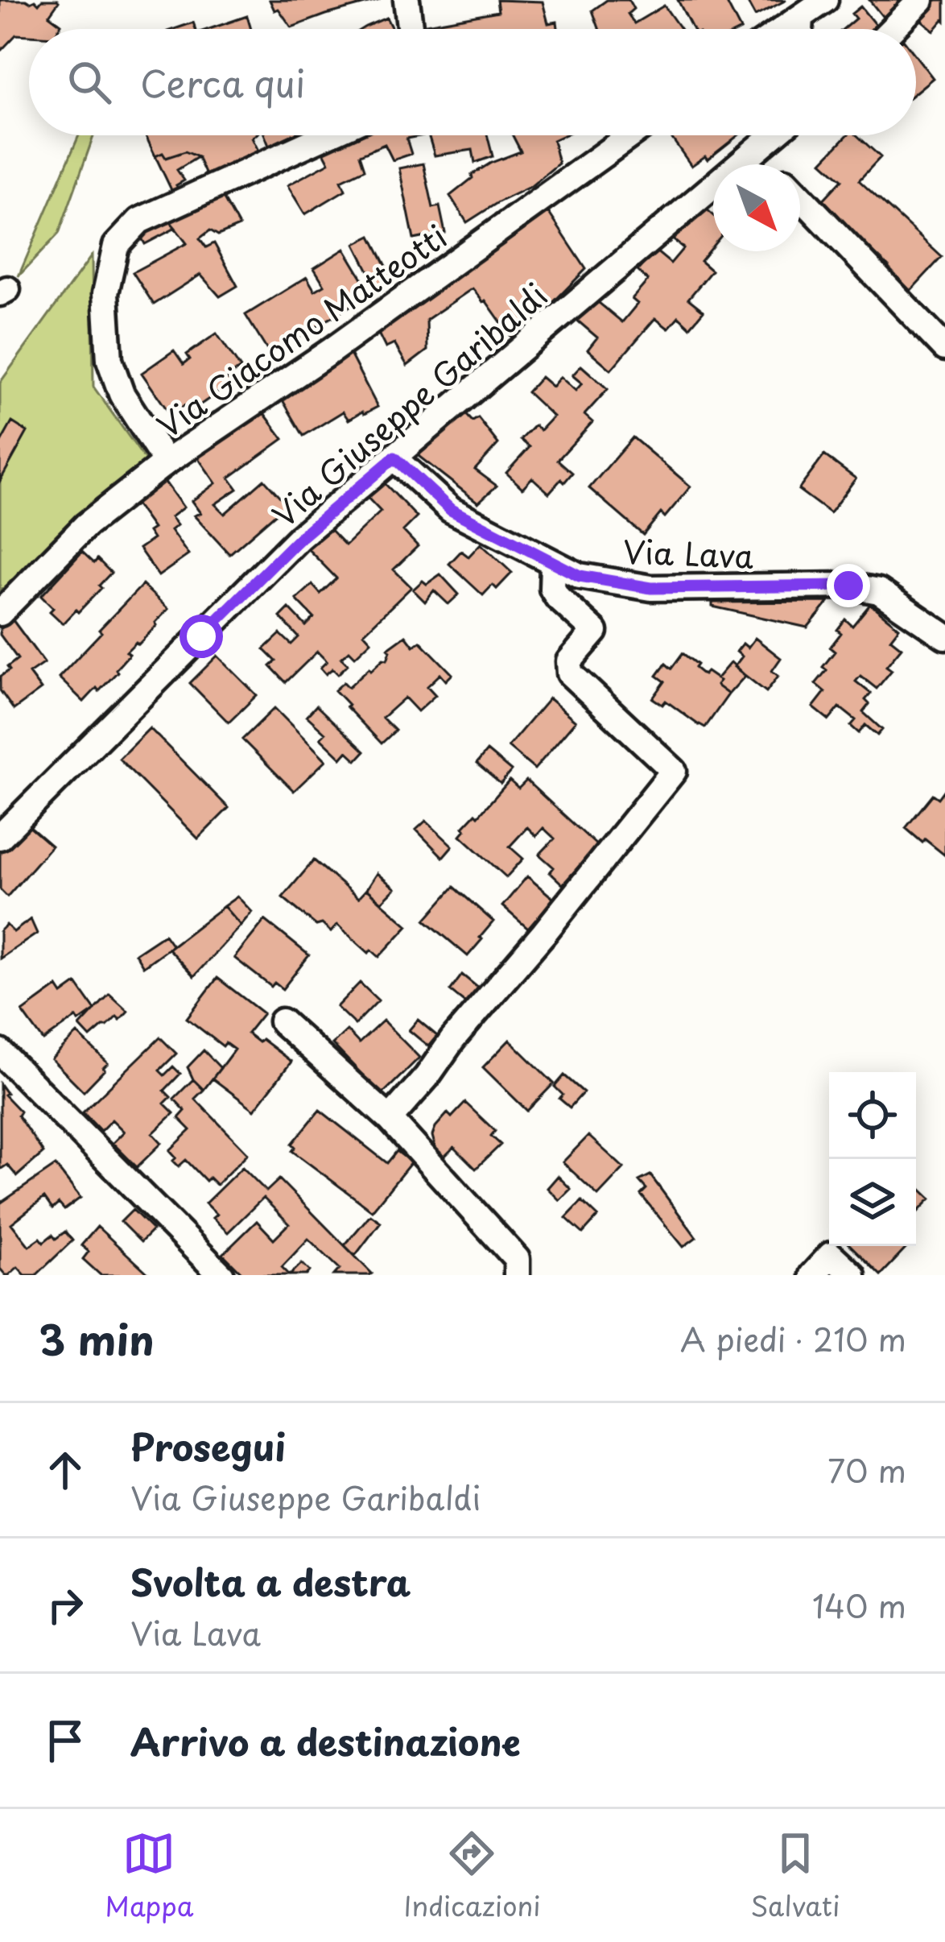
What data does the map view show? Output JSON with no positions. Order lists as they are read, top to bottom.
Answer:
{
  "streets": {
    "street": ["Via Giacomo Matteotti", "Via Giuseppe Garibaldi", "Via Lava"]
  },
  "crossings": [
    ["Via Giuseppe Garibaldi", "Via Lava"]
  ],
  "north": "bottom right",
  "page": {
    "search": "Cerca qui",
    "heading": ["3 min", "A piedi · 210 m"],
    "list": [
      ["Prosegui", "Via Giuseppe Garibaldi", "70 m"],
      ["Svolta a destra", "Via Lava", "140 m"],
      "Arrivo a destinazione"
    ],
    "nav": ["Mappa", "Indicazioni", "Salvati"]
  }
}
